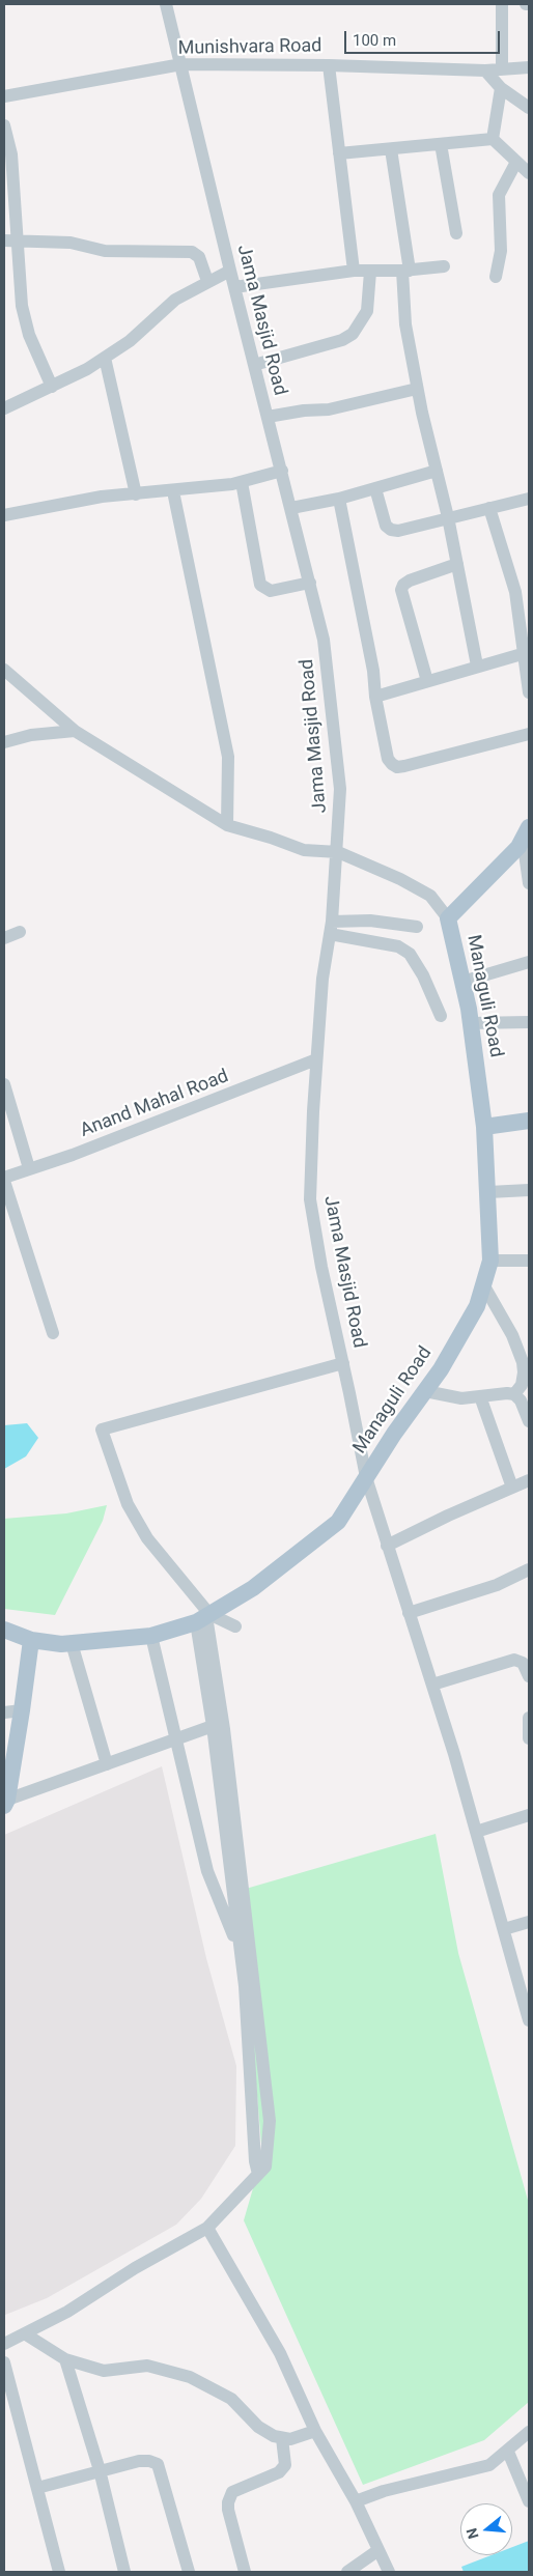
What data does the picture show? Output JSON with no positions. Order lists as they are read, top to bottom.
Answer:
{
  "streets": {
    "main road": ["Managuli Road"],
    "street": ["Munishvara Road", "Jama Masjid Road", "Anand Mahal Road"]
  },
  "crossings": [
    ["Munishvara Road", "Jama Masjid Road"],
    ["Jama Masjid Road", "Managuli Road"],
    ["Jama Masjid Road", "Anand Mahal Road"]
  ],
  "scale_bar": "100 m",
  "north": "left"
}
